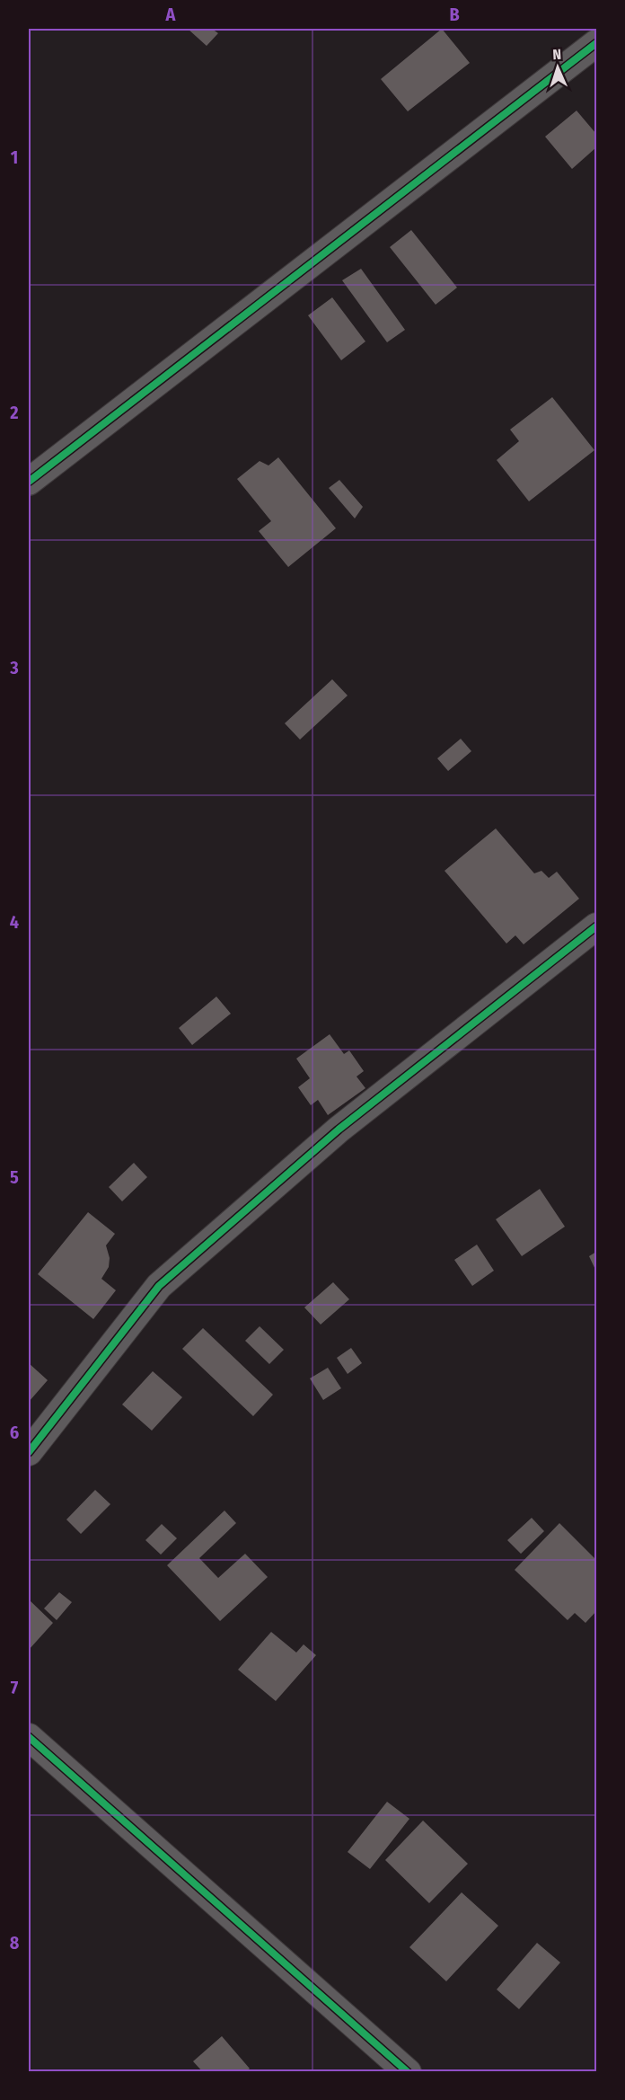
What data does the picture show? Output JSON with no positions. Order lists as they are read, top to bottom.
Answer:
{
  "north": "top",
  "grid": {
    "columns": ["A", "B"],
    "rows": [
      "1",
      "2",
      "3",
      "4",
      "5",
      "6",
      "7",
      "8"
    ]
  }
}
